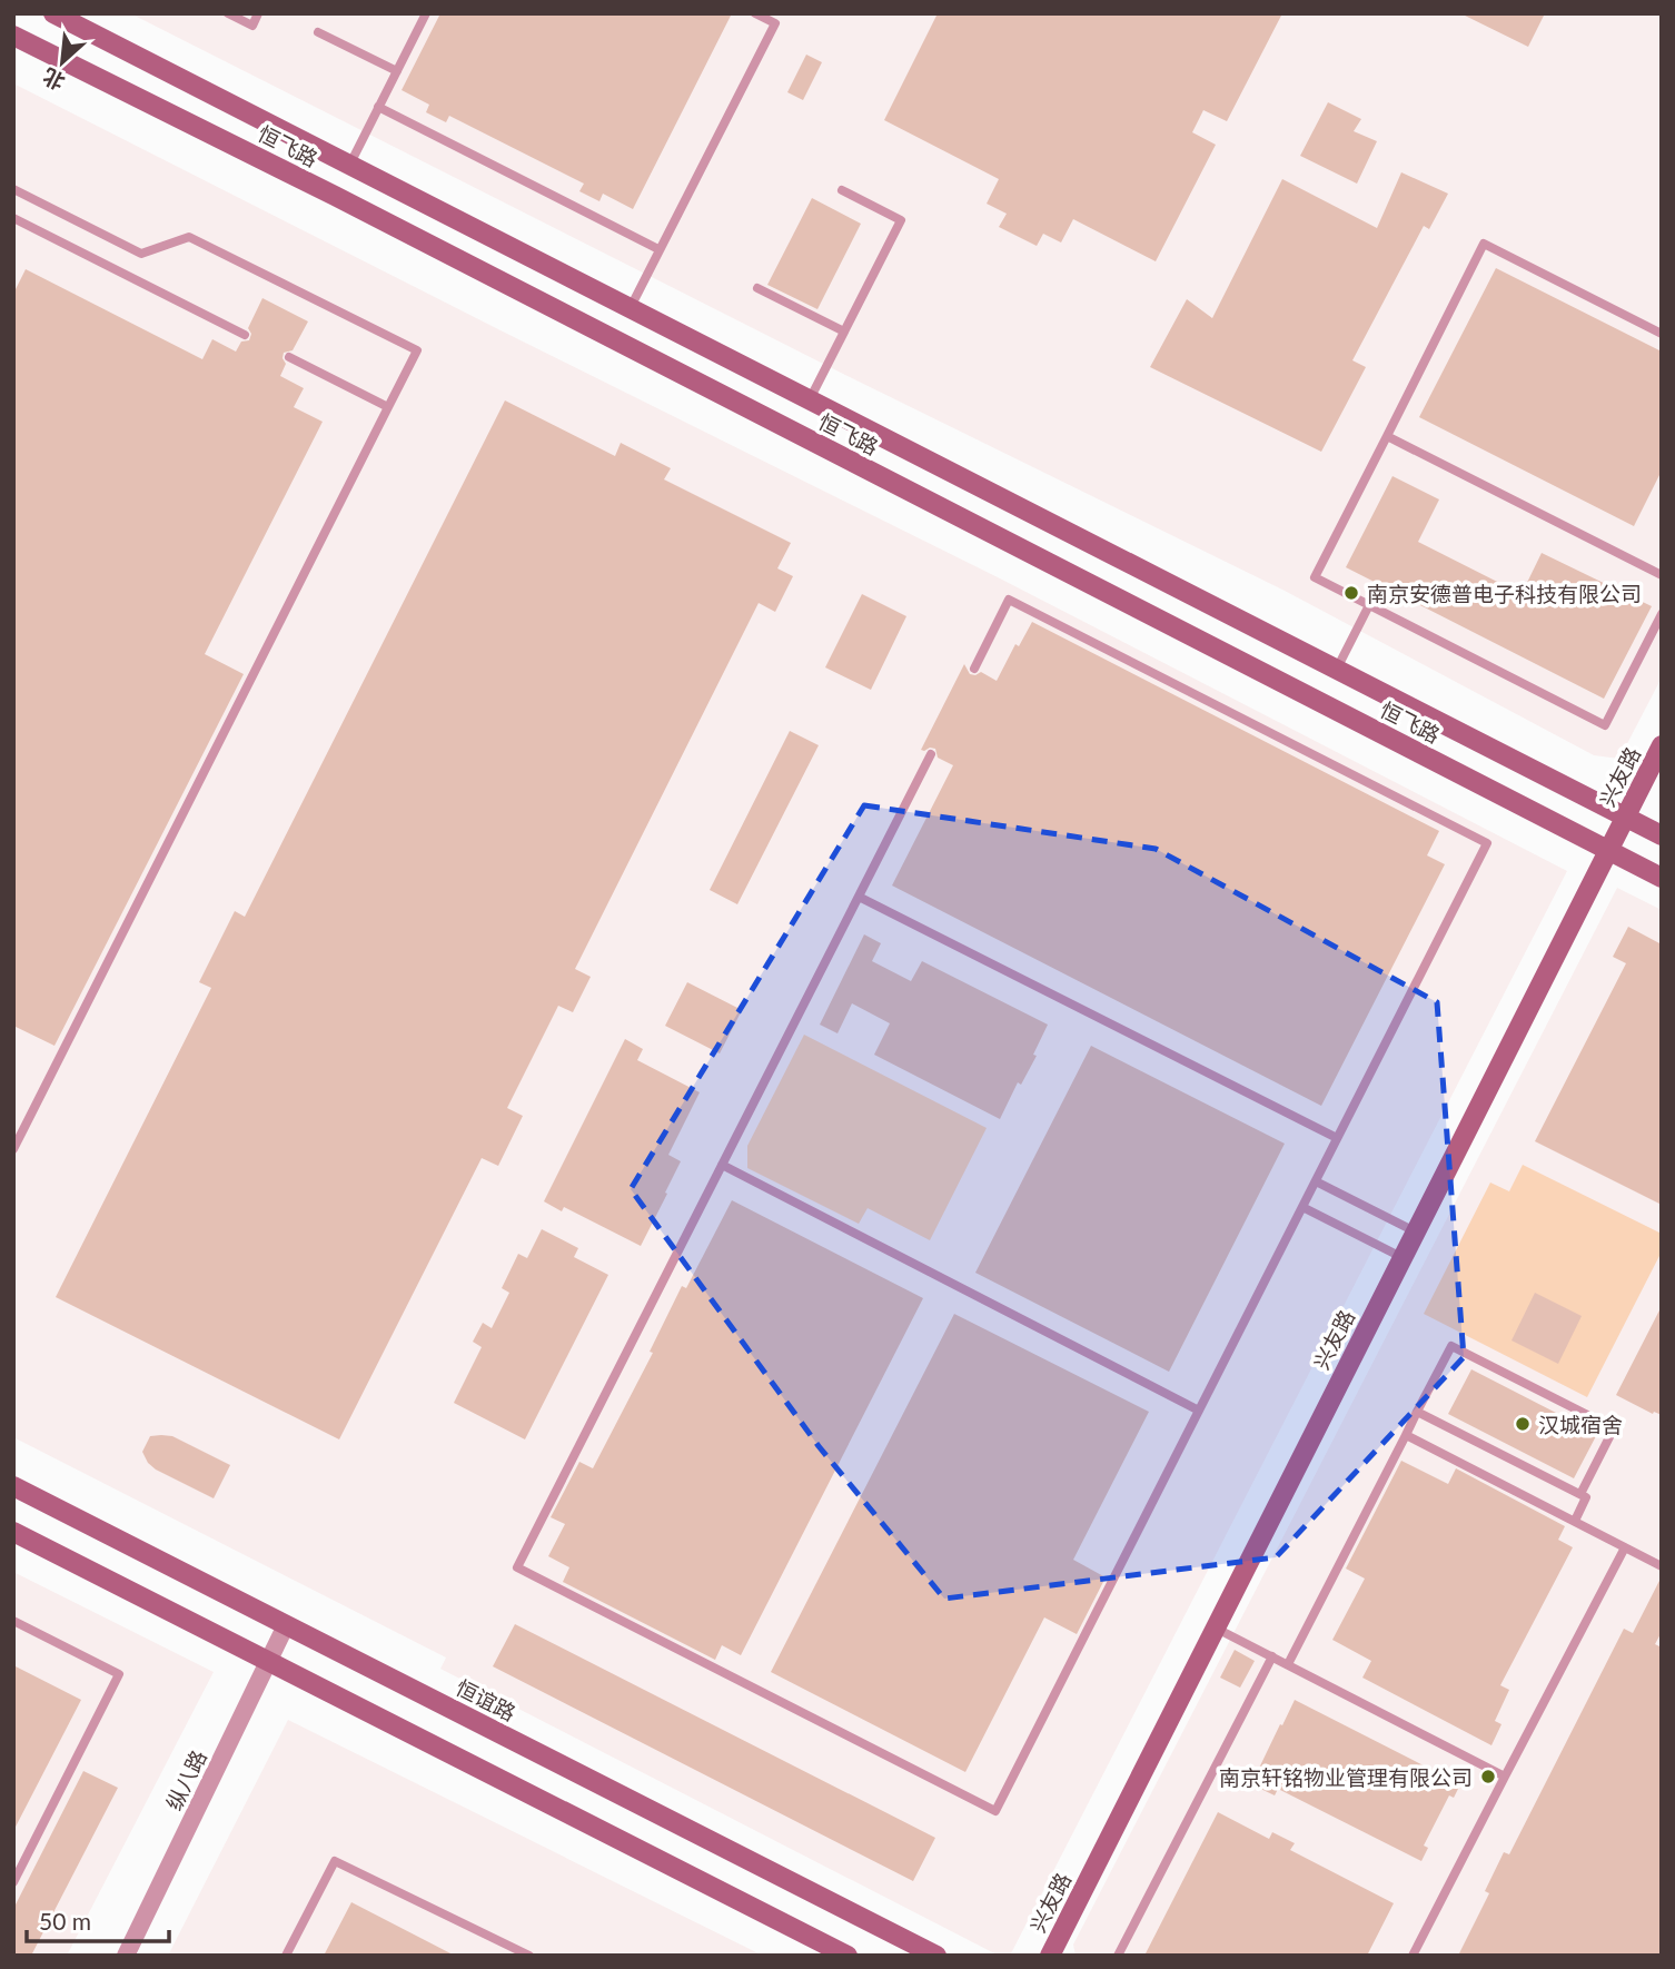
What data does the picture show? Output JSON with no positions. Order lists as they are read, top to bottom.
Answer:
{
  "streets": {
    "main road": ["恒飞路", "兴友路", "恒谊路"],
    "street": ["纵八路"]
  },
  "crossings": [
    ["恒飞路", "兴友路"],
    ["恒谊路", "纵八路"]
  ],
  "places": ["南京安德普电子科技有限公司", "汉城宿舍", "南京轩铭物业管理有限公司"],
  "scale_bar": "50 m",
  "north": "bottom left"
}
